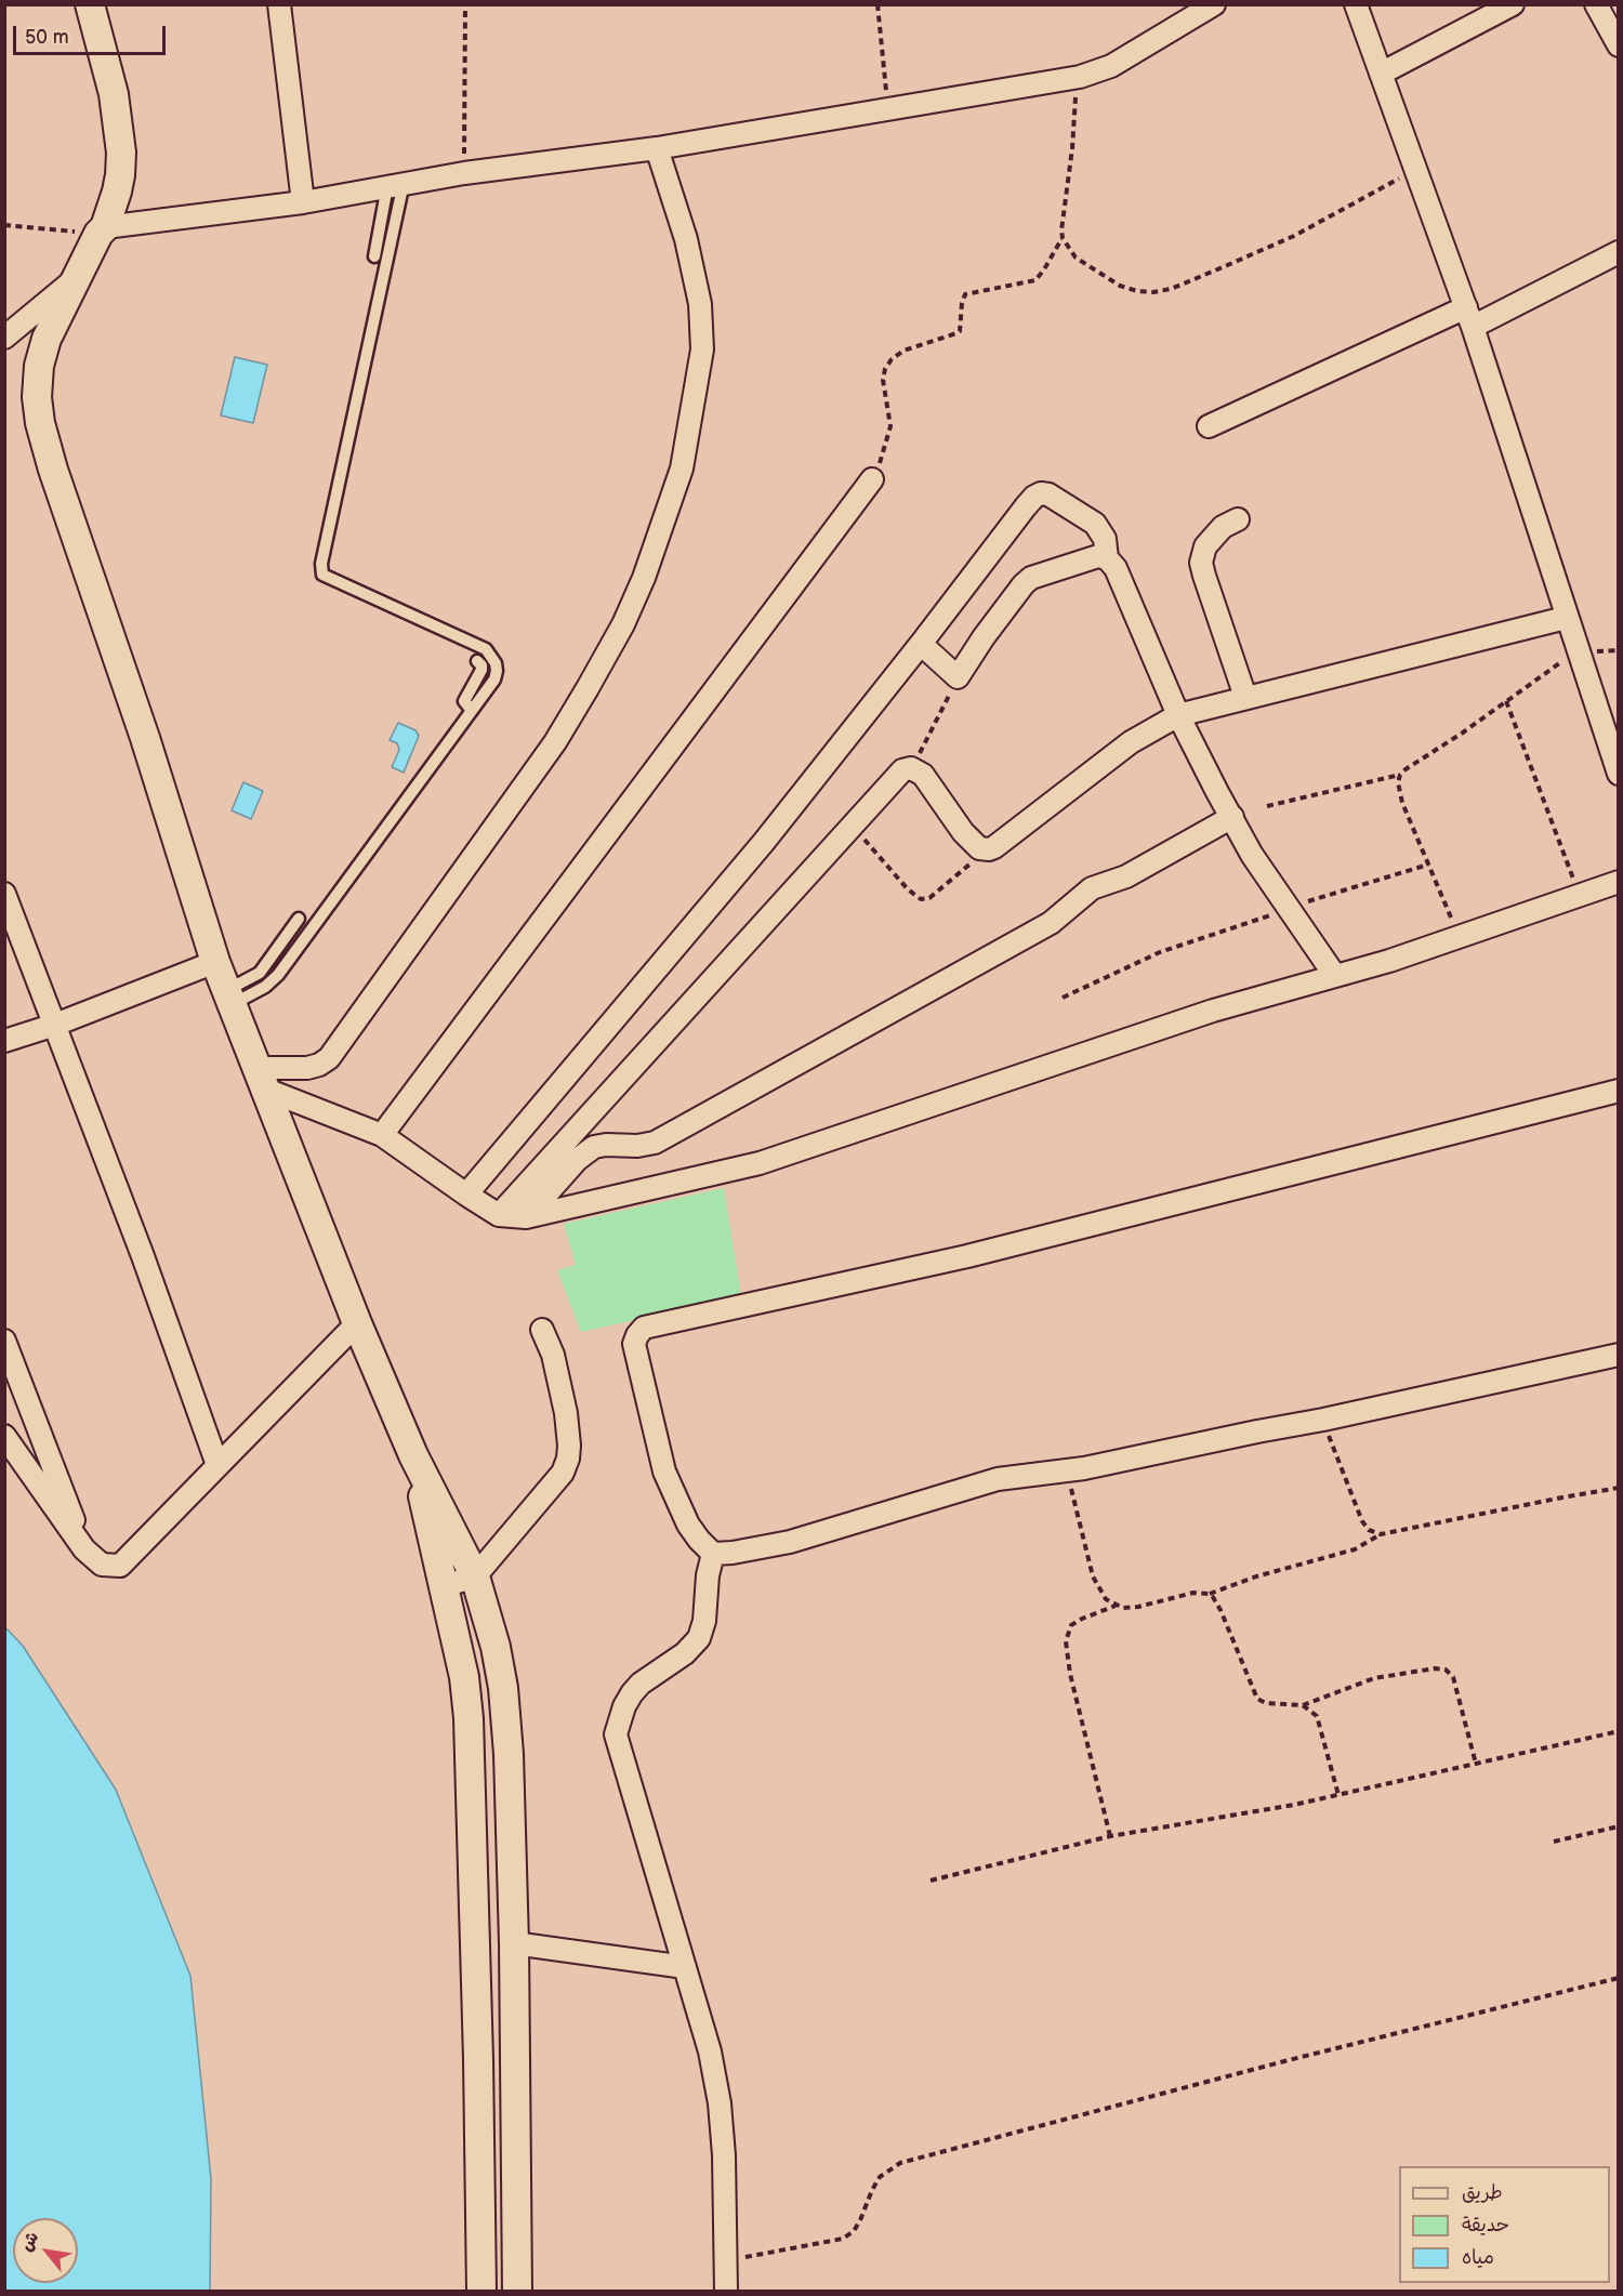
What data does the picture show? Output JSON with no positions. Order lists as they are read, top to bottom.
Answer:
{
  "legend": ["طريق", "حديقة", "مياه"],
  "scale_bar": "50 m",
  "north": "top left"
}
